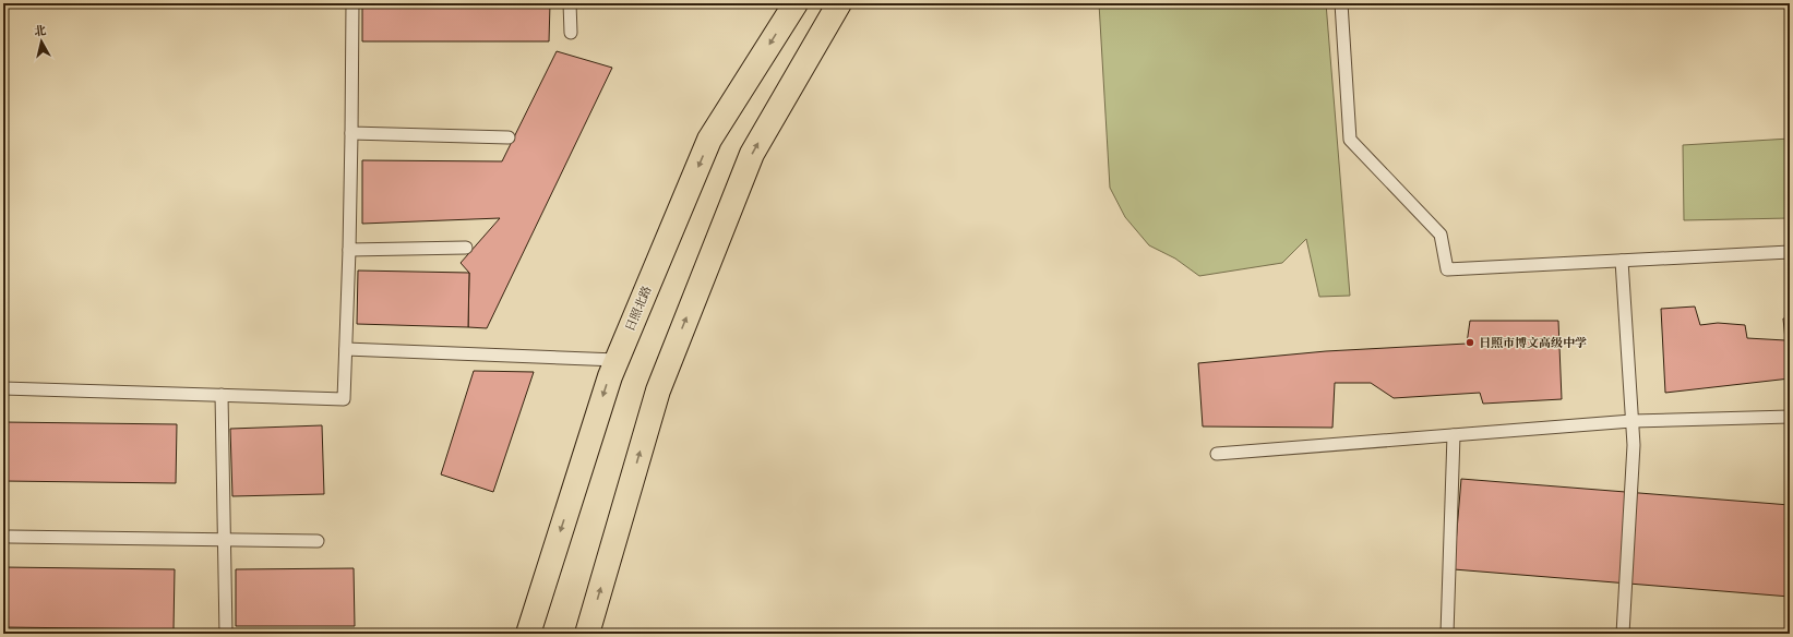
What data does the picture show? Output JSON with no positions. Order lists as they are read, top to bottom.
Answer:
{
  "streets": {
    "main road": ["日照北路"]
  },
  "places": ["日照市博文高级中学"],
  "north": "top"
}
